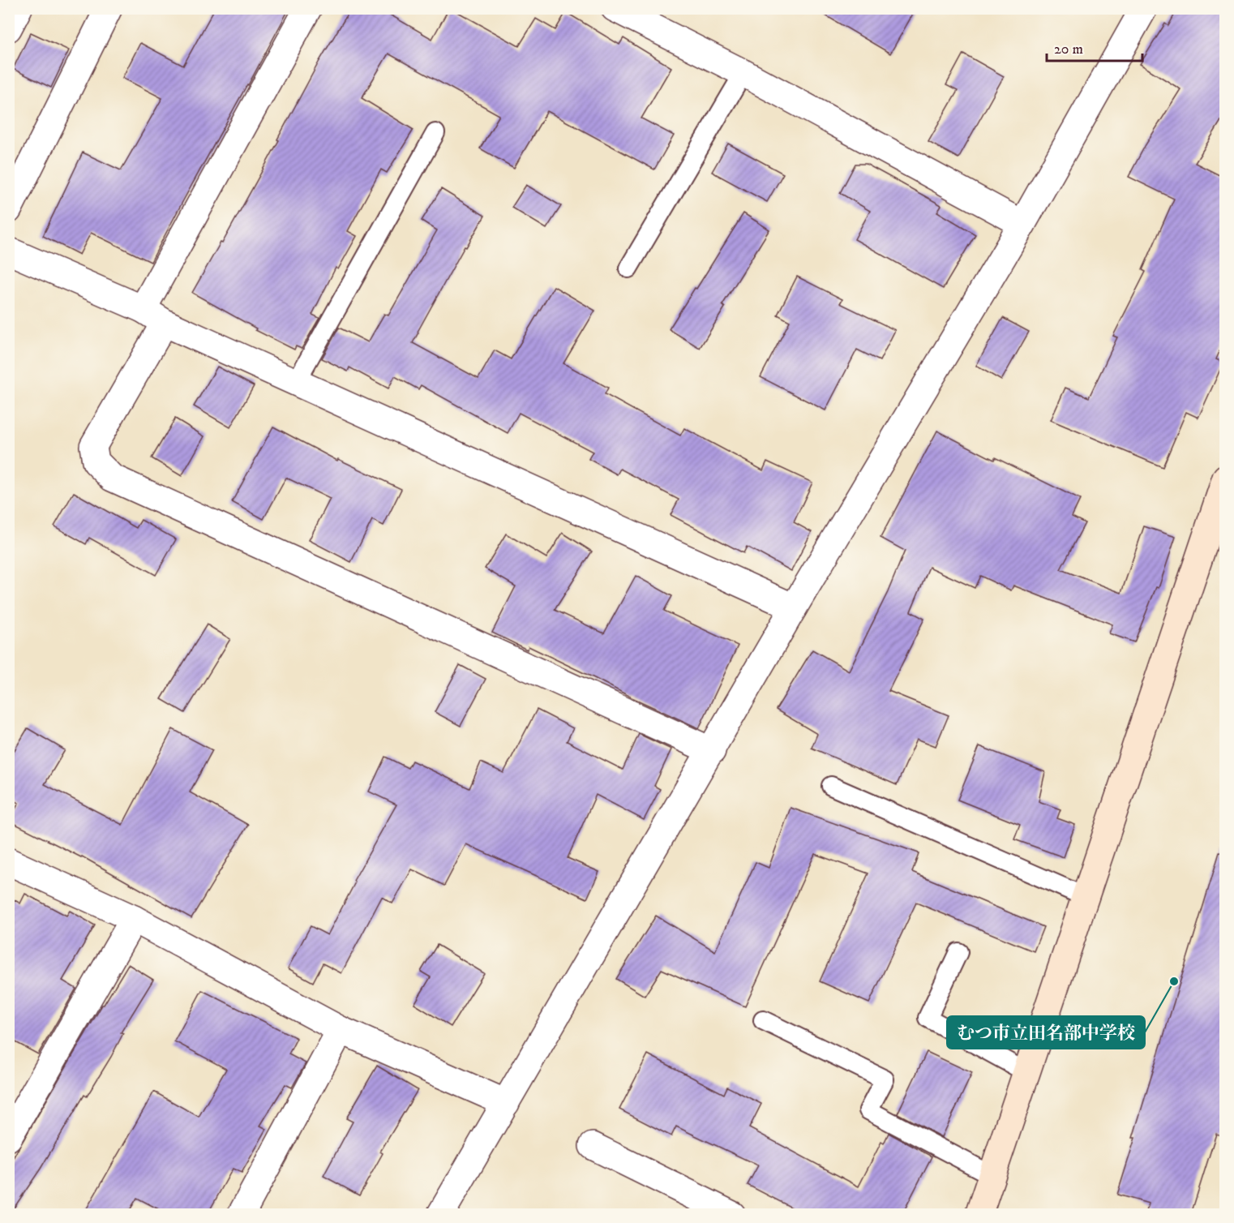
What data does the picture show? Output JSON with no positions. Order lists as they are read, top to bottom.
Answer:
{
  "places": ["むつ市立田名部中学校"],
  "scale_bar": "20 m"
}
